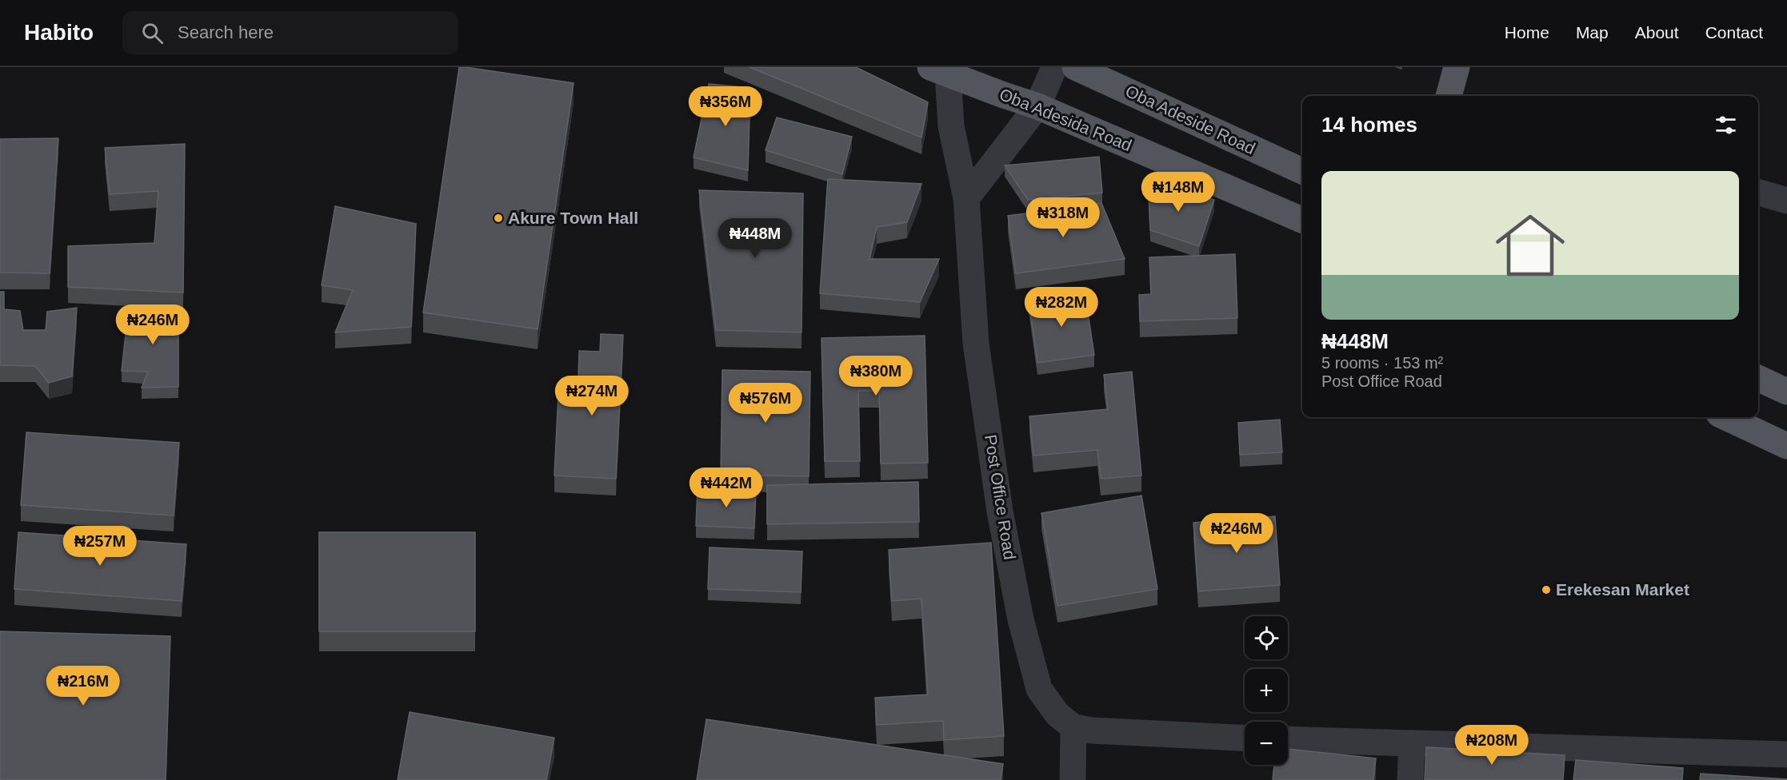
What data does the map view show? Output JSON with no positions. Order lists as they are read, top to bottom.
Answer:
{
  "streets": {
    "main road": ["Oba Adesida Road", "Oba Adeside Road"],
    "street": ["Post Office Road"]
  },
  "crossings": [
    ["Oba Adesida Road", "Post Office Road"]
  ],
  "places": ["Akure Town Hall", "Erekesan Market"],
  "page": {
    "header": "Habito",
    "search": "Search here",
    "nav": [
      "Home",
      "Map",
      "About",
      "Contact"
    ],
    "price": [
      "₦356M",
      "₦148M",
      "₦318M",
      "₦448M",
      "₦282M",
      "₦246M",
      "₦380M",
      "₦274M",
      "₦576M",
      "₦442M",
      "₦246M",
      "₦257M",
      "₦216M",
      "₦208M"
    ],
    "heading": "14 homes",
    "list": [
      {
        "name": "₦448M",
        "note": "5 rooms · 153 m² · Post Office Road"
      }
    ],
    "map_buttons": ["+", "−"]
  }
}
